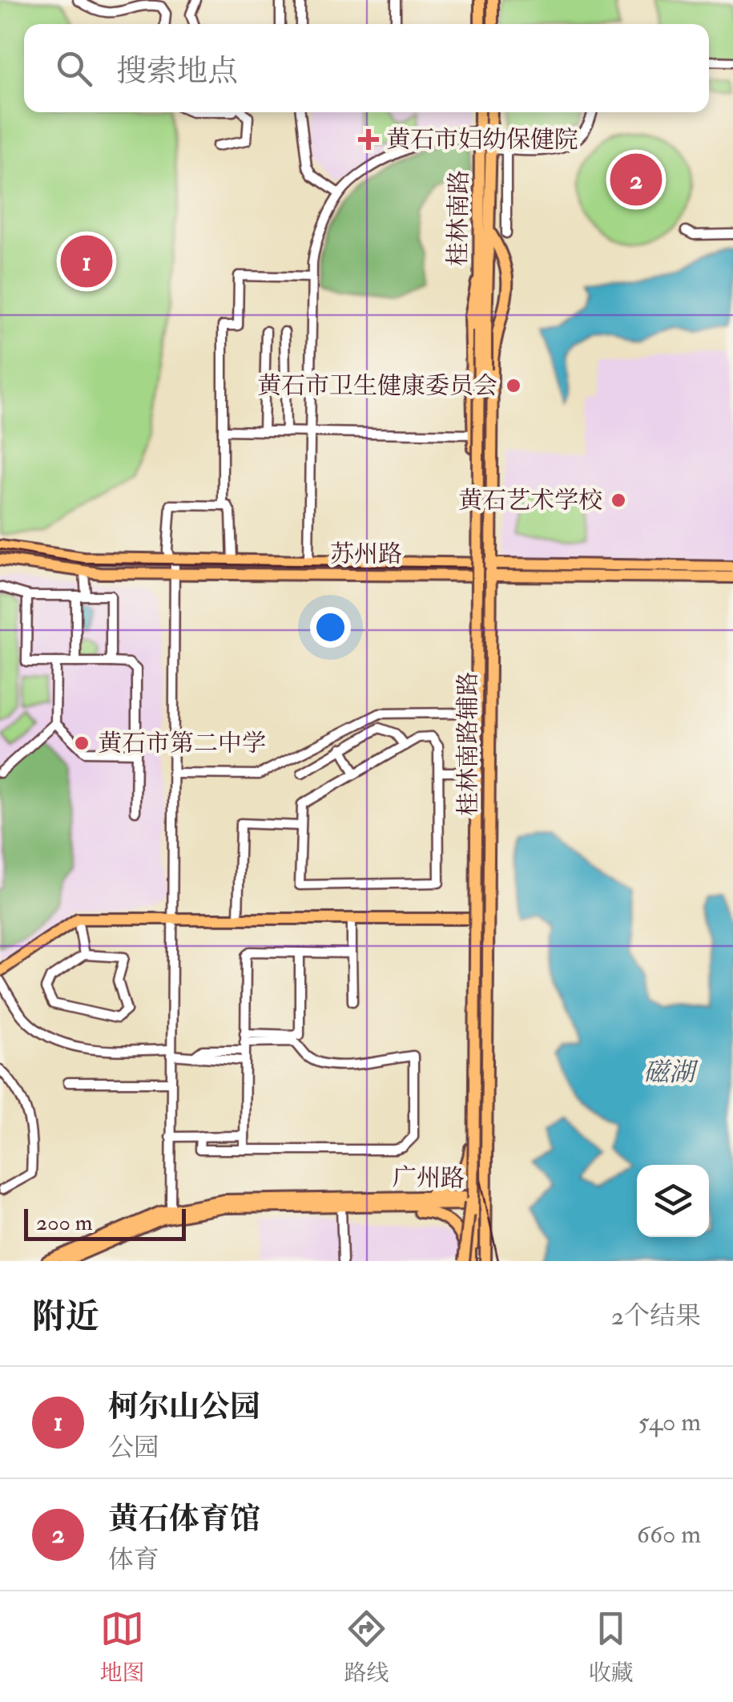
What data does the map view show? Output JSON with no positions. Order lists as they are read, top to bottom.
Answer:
{
  "streets": {
    "main road": [
      "桂林南路",
      "苏州路",
      "桂林南路辅路",
      "广州路"
    ]
  },
  "crossings": [
    ["桂林南路", "桂林南路辅路"],
    ["苏州路", "桂林南路辅路"],
    ["桂林南路辅路", "广州路"]
  ],
  "water": ["磁湖"],
  "places": {
    "health": ["黄石市妇幼保健院"],
    "other": ["黄石市卫生健康委员会", "黄石艺术学校", "黄石市第二中学"]
  },
  "scale_bar": "200 m",
  "page": {
    "search": "搜索地点",
    "pins": ["2", "1"],
    "scale": "200 m",
    "heading": ["附近", "2个结果"],
    "list": [
      {
        "mark": "1",
        "name": "柯尔山公园",
        "note": "公园",
        "value": "540 m"
      },
      {
        "mark": "2",
        "name": "黄石体育馆",
        "note": "体育",
        "value": "660 m"
      }
    ],
    "nav": ["地图", "路线", "收藏"]
  }
}
